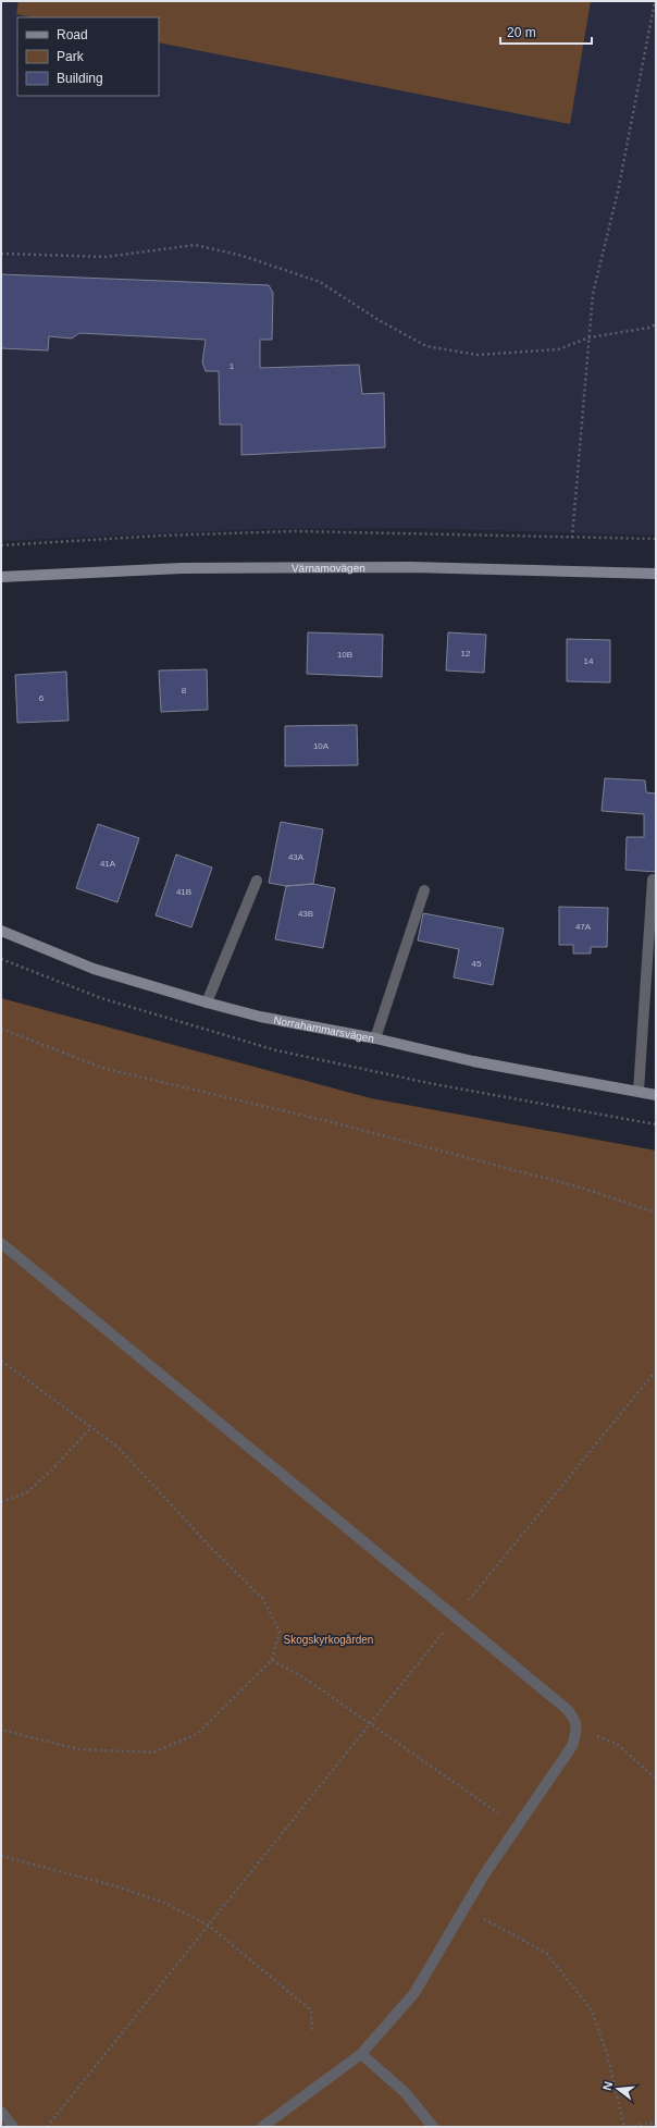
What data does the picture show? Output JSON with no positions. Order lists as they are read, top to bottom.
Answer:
{
  "streets": {
    "street": ["Värnamovägen", "Norrahammarsvägen"]
  },
  "parks": ["Skogskyrkogården"],
  "house_numbers": [
    "1",
    "12",
    "10B",
    "14",
    "8",
    "6",
    "10A",
    "43A",
    "41A",
    "41B",
    "43B",
    "47A",
    "45"
  ],
  "legend": ["Road", "Park", "Building"],
  "scale_bar": "20 m",
  "north": "left"
}
